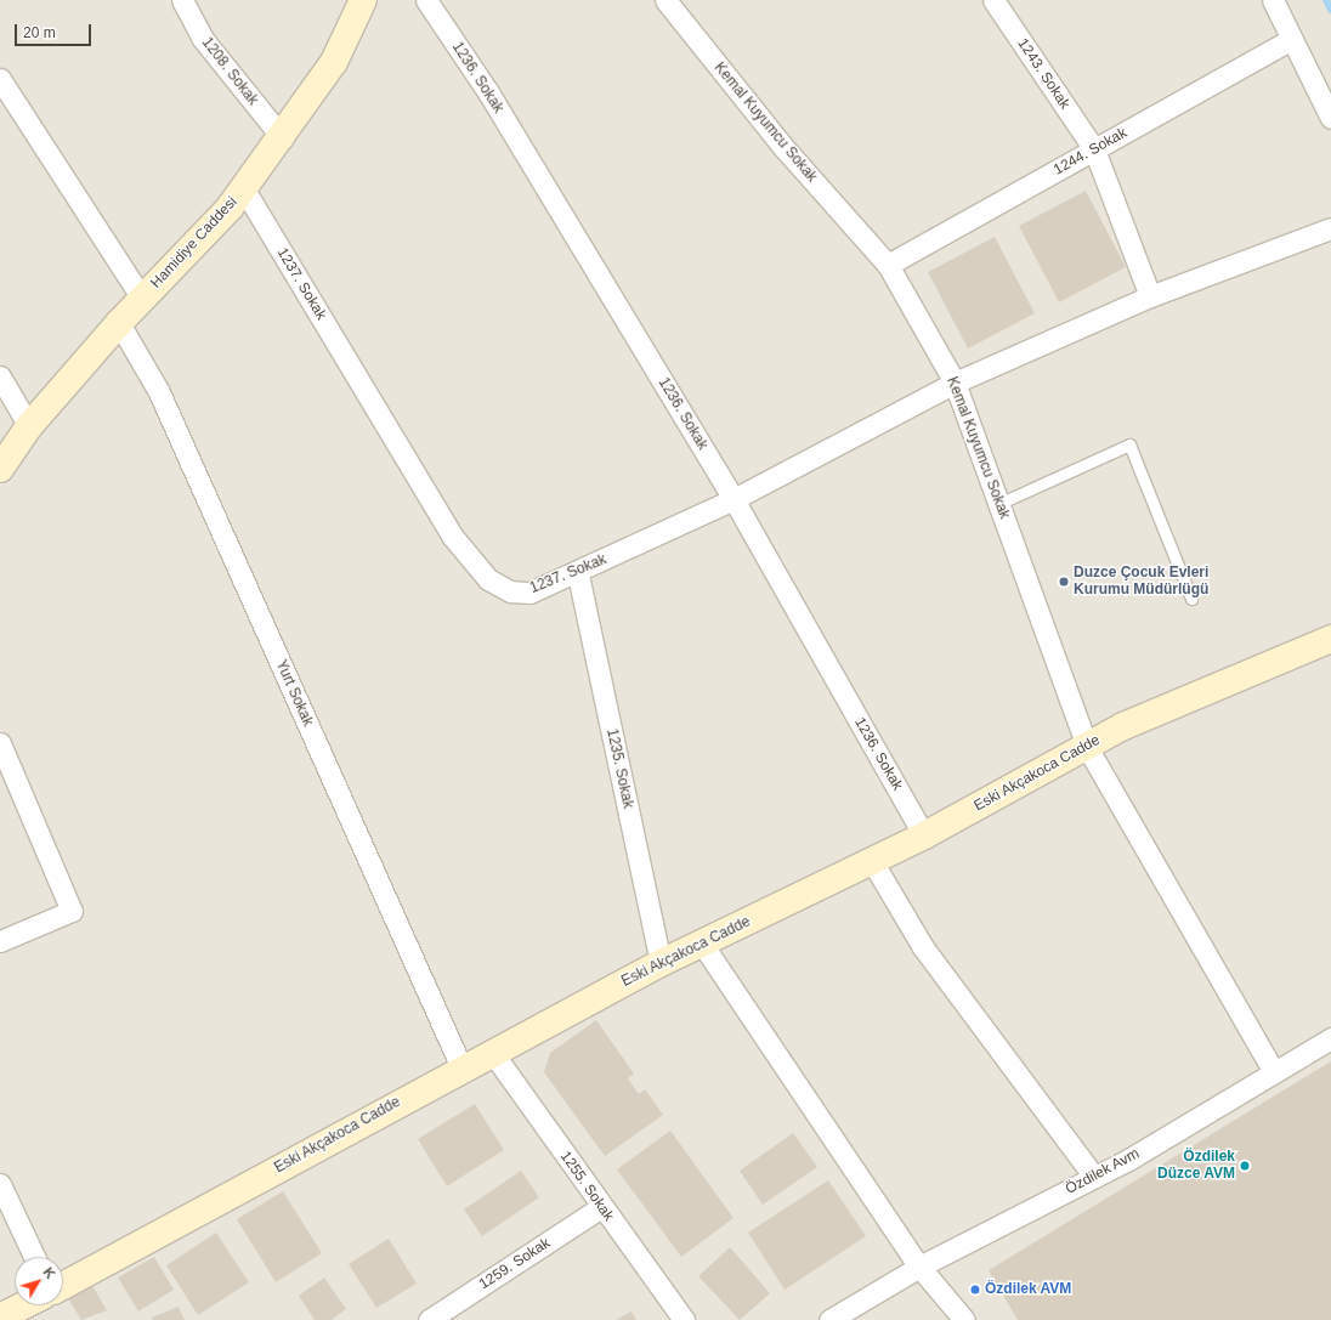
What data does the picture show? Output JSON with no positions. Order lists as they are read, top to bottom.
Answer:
{
  "streets": {
    "street": [
      "1208. Sokak",
      "1243. Sokak",
      "1236. Sokak",
      "Kemal Kuyumcu Sokak",
      "1244. Sokak",
      "Hamidiye Caddesi",
      "1237. Sokak",
      "Yurt Sokak",
      "1235. Sokak",
      "Eski Akçakoca Cadde",
      "Özdilek Avm",
      "1255. Sokak",
      "1259. Sokak"
    ]
  },
  "crossings": [
    ["1208. Sokak", "Hamidiye Caddesi"],
    ["1243. Sokak", "1244. Sokak"],
    ["1243. Sokak", "1237. Sokak"],
    ["1236. Sokak", "1237. Sokak"],
    ["1236. Sokak", "Eski Akçakoca Cadde"],
    ["Kemal Kuyumcu Sokak", "1244. Sokak"],
    ["Kemal Kuyumcu Sokak", "1237. Sokak"],
    ["Kemal Kuyumcu Sokak", "Eski Akçakoca Cadde"],
    ["Kemal Kuyumcu Sokak", "Özdilek Avm"],
    ["Hamidiye Caddesi", "1237. Sokak"],
    ["Hamidiye Caddesi", "Yurt Sokak"],
    ["1237. Sokak", "1235. Sokak"],
    ["Yurt Sokak", "Eski Akçakoca Cadde"],
    ["1235. Sokak", "Eski Akçakoca Cadde"],
    ["Eski Akçakoca Cadde", "1255. Sokak"],
    ["1255. Sokak", "1259. Sokak"]
  ],
  "places": ["Duzce Çocuk Evleri Kurumu Müdürlügü", "Özdilek Düzce AVM", "Özdilek AVM"],
  "scale_bar": "20 m",
  "north": "top right"
}
